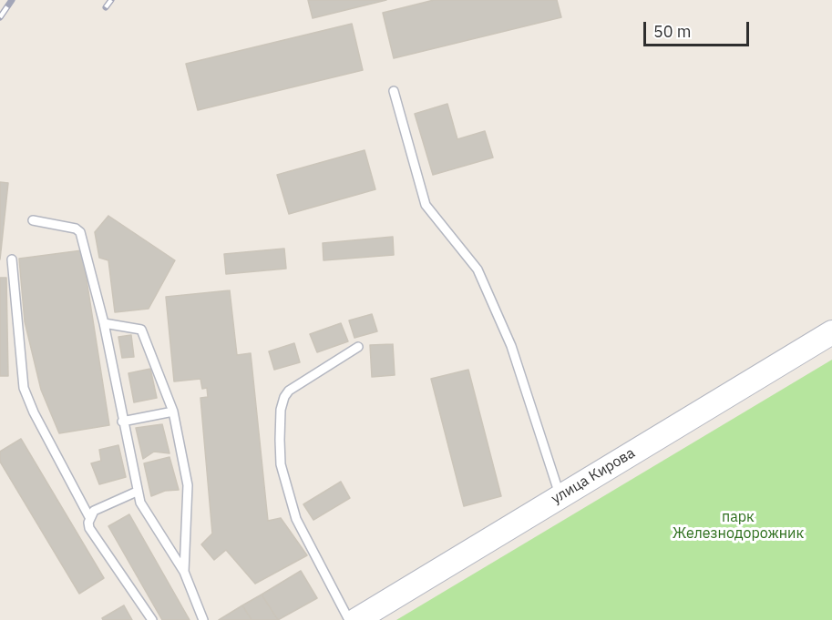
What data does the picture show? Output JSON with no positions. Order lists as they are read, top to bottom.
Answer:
{
  "streets": {
    "main road": ["улица Кирова"]
  },
  "parks": ["парк Железнодорожник"],
  "scale_bar": "50 m"
}
